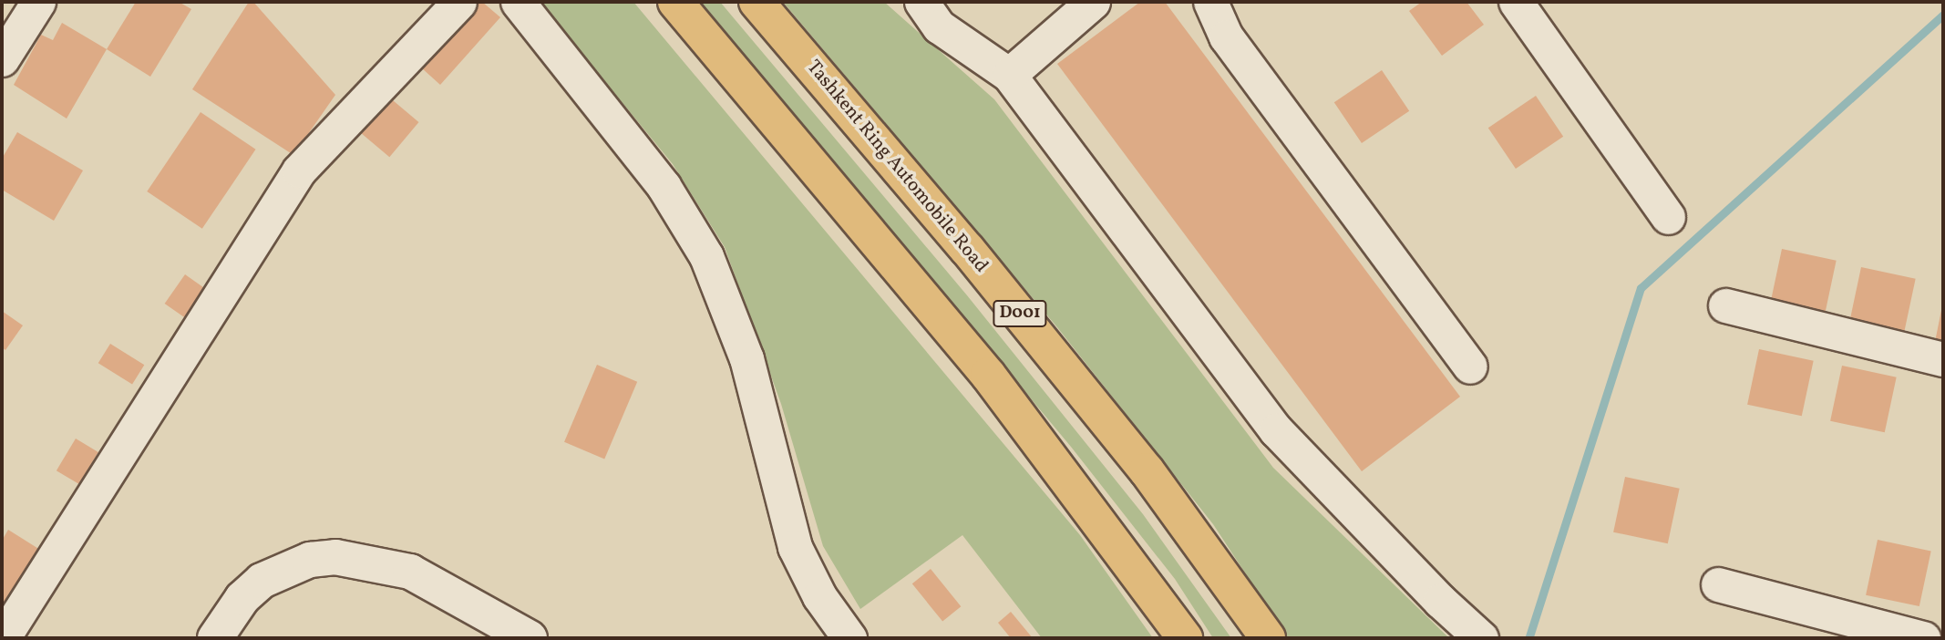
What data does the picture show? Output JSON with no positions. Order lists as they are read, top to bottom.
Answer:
{
  "streets": {
    "highway": ["Tashkent Ring Automobile Road", "D001"]
  }
}
